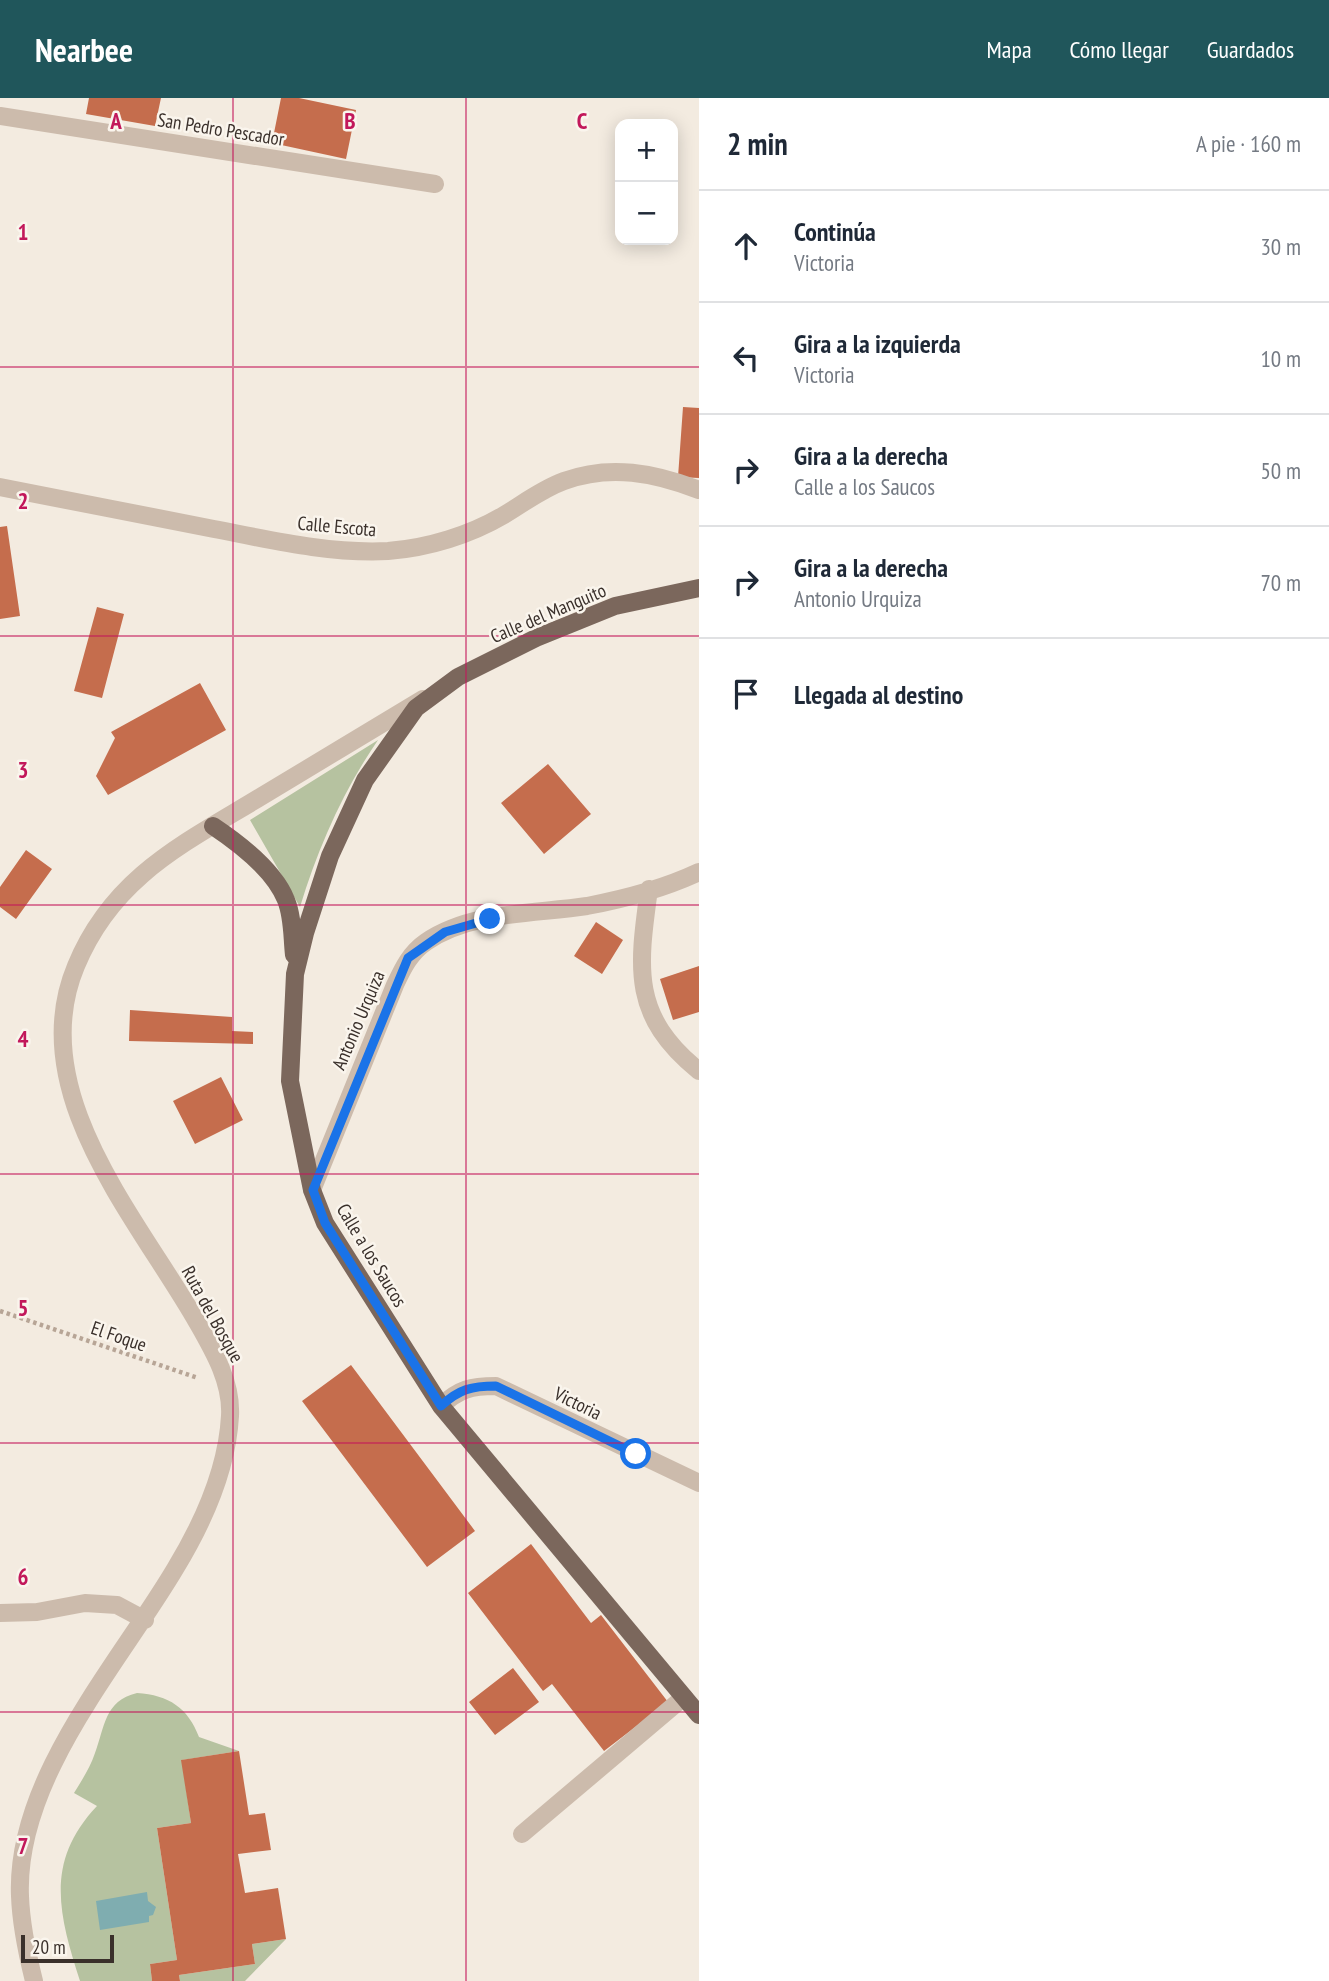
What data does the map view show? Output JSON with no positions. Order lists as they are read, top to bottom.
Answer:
{
  "streets": {
    "main road": ["Calle del Manguito", "Calle a los Saucos"],
    "street": [
      "San Pedro Pescador",
      "Calle Escota",
      "Antonio Urquiza",
      "Ruta del Bosque",
      "Victoria"
    ],
    "path": ["El Foque"]
  },
  "crossings": [
    ["Calle del Manguito", "Calle a los Saucos"],
    ["Calle del Manguito", "Ruta del Bosque"],
    ["Antonio Urquiza", "Calle a los Saucos"],
    ["Calle a los Saucos", "Ruta del Bosque"],
    ["Calle a los Saucos", "Victoria"],
    ["Ruta del Bosque", "El Foque"]
  ],
  "scale_bar": "20 m",
  "page": {
    "header": "Nearbee",
    "nav": ["Mapa", "Cómo llegar", "Guardados"],
    "heading": ["2 min", "A pie · 160 m"],
    "map_buttons": ["+", "−"],
    "list": [
      ["Continúa", "Victoria", "30 m"],
      ["Gira a la izquierda", "Victoria", "10 m"],
      ["Gira a la derecha", "Calle a los Saucos", "50 m"],
      ["Gira a la derecha", "Antonio Urquiza", "70 m"],
      "Llegada al destino"
    ],
    "scale": "20 m"
  },
  "grid": {
    "columns": ["A", "B", "C"],
    "rows": [
      "1",
      "2",
      "3",
      "4",
      "5",
      "6",
      "7"
    ]
  }
}
